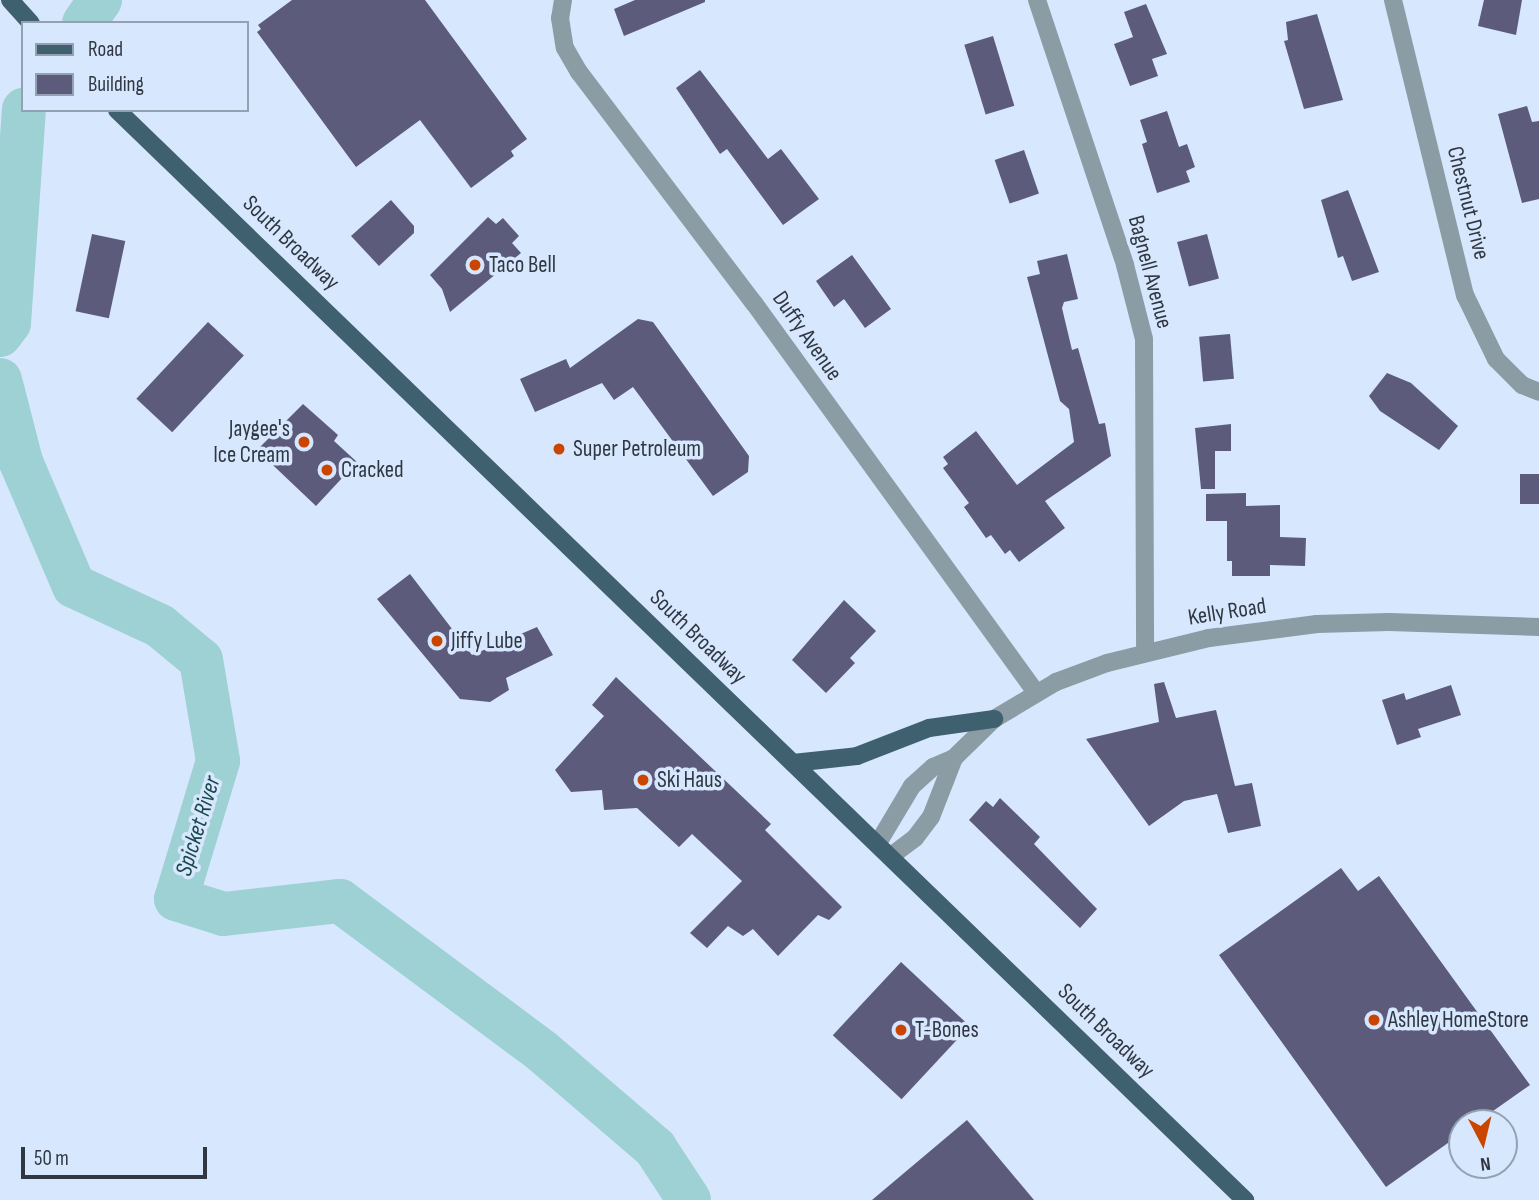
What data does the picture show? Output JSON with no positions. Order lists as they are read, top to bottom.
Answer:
{
  "streets": {
    "main road": ["South Broadway"],
    "street": [
      "Chestnut Drive",
      "Bagnell Avenue",
      "Duffy Avenue",
      "Kelly Road"
    ]
  },
  "crossings": [
    ["South Broadway", "Kelly Road"],
    ["Bagnell Avenue", "Kelly Road"],
    ["Duffy Avenue", "Kelly Road"]
  ],
  "water": ["Spicket River"],
  "places": [
    "Taco Bell",
    "Jaygee's Ice Cream",
    "Super Petroleum",
    "Cracked",
    "Jiffy Lube",
    "Ski Haus",
    "Ashley HomeStore",
    "T-Bones"
  ],
  "legend": ["Road", "Building"],
  "scale_bar": "50 m",
  "north": "bottom"
}
